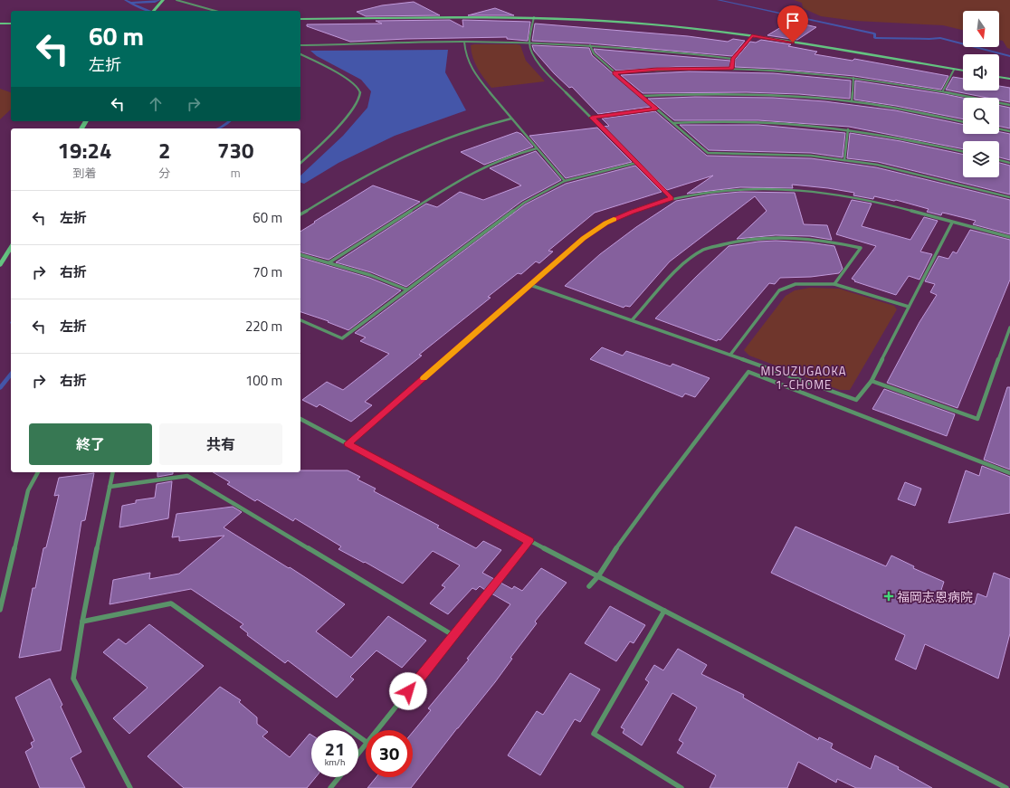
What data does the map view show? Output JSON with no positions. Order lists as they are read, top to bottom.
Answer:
{
  "districts": ["MISUZUGAOKA 1-CHOME"],
  "places": {
    "health": ["福岡志恩病院"]
  },
  "north": "bottom",
  "page": {
    "turn": ["60 m", "左折"],
    "eta": [
      "19:24",
      "到着",
      "2",
      "分",
      "730",
      "m"
    ],
    "list": [
      {
        "name": "左折",
        "value": "60 m"
      },
      {
        "name": "右折",
        "value": "70 m"
      },
      {
        "name": "左折",
        "value": "220 m"
      },
      {
        "name": "右折",
        "value": "100 m"
      }
    ],
    "buttons": ["終了", "共有"],
    "speed": "21 km/h",
    "limit": "30"
  }
}
